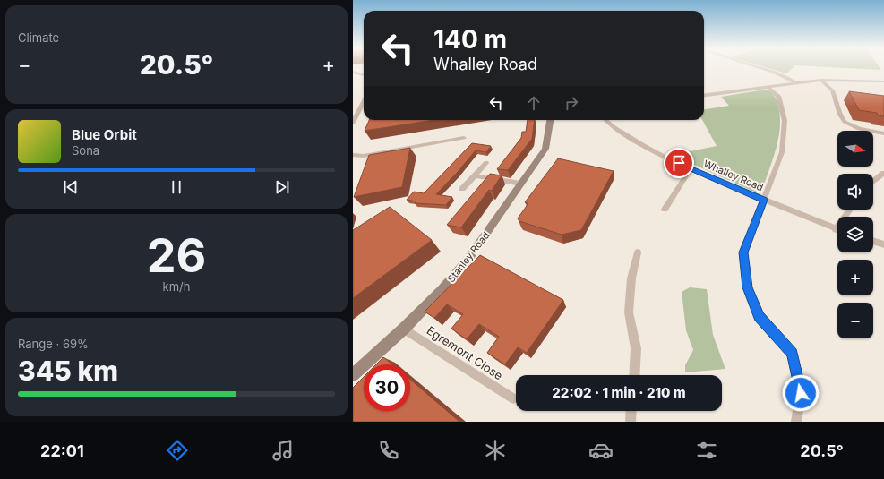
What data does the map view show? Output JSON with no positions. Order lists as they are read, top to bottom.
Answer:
{
  "streets": {
    "street": ["Whalley Road", "Stanley Road", "Egremont Close"]
  },
  "crossings": [
    ["Stanley Road", "Egremont Close"]
  ],
  "north": "right",
  "page": {
    "tile": [
      "Climate",
      ["26", "km/h"],
      ["Range · 69%", "345 km"]
    ],
    "turn": ["140 m", "Whalley Road"],
    "heat": ["−", "20.5°", "+"],
    "song": ["Blue Orbit", "Sona"],
    "map_buttons": ["+", "−"],
    "limit": "30",
    "trip": "22:02 · 1 min · 210 m",
    "tabs": ["22:01", "20.5°"]
  }
}
